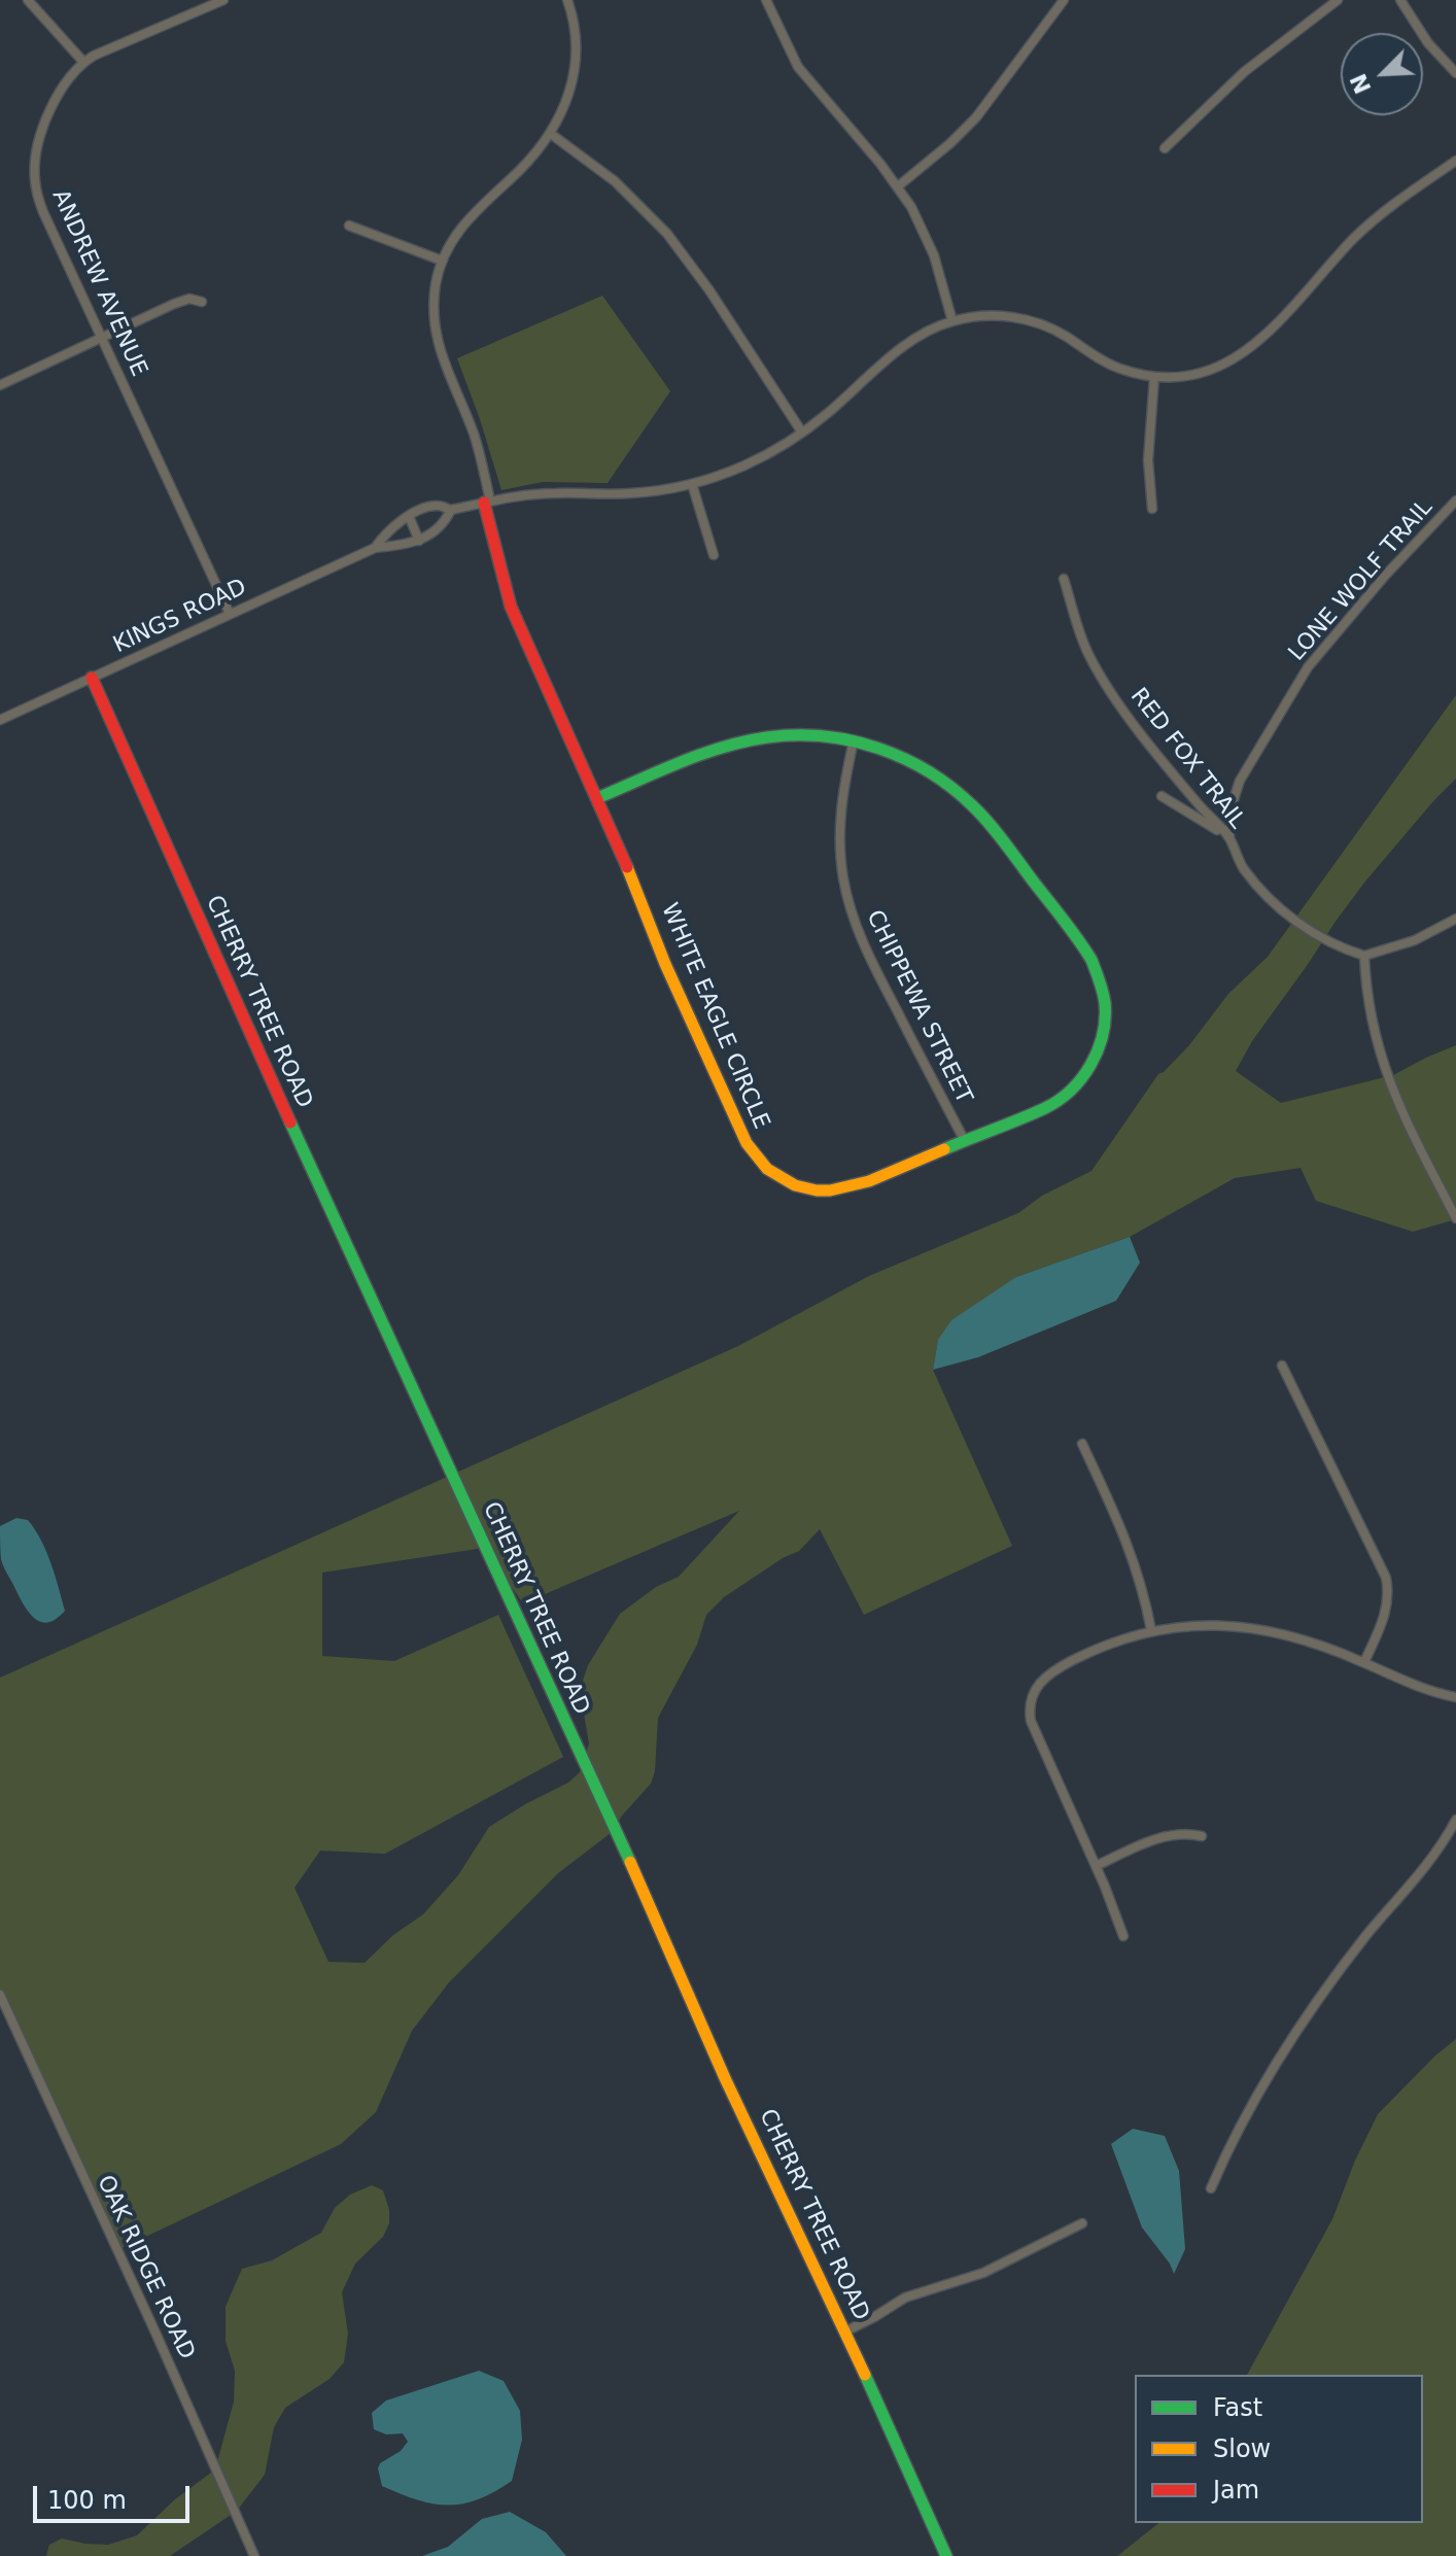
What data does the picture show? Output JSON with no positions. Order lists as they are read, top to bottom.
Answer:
{
  "streets": {
    "street": [
      "ANDREW AVENUE",
      "LONE WOLF TRAIL",
      "KINGS ROAD",
      "RED FOX TRAIL",
      "CHERRY TREE ROAD",
      "CHIPPEWA STREET",
      "WHITE EAGLE CIRCLE",
      "OAK RIDGE ROAD"
    ]
  },
  "crossings": [
    ["ANDREW AVENUE", "KINGS ROAD"],
    ["LONE WOLF TRAIL", "RED FOX TRAIL"],
    ["KINGS ROAD", "CHERRY TREE ROAD"],
    ["CHIPPEWA STREET", "WHITE EAGLE CIRCLE"]
  ],
  "legend": ["Fast", "Slow", "Jam"],
  "scale_bar": "100 m",
  "north": "bottom left"
}
